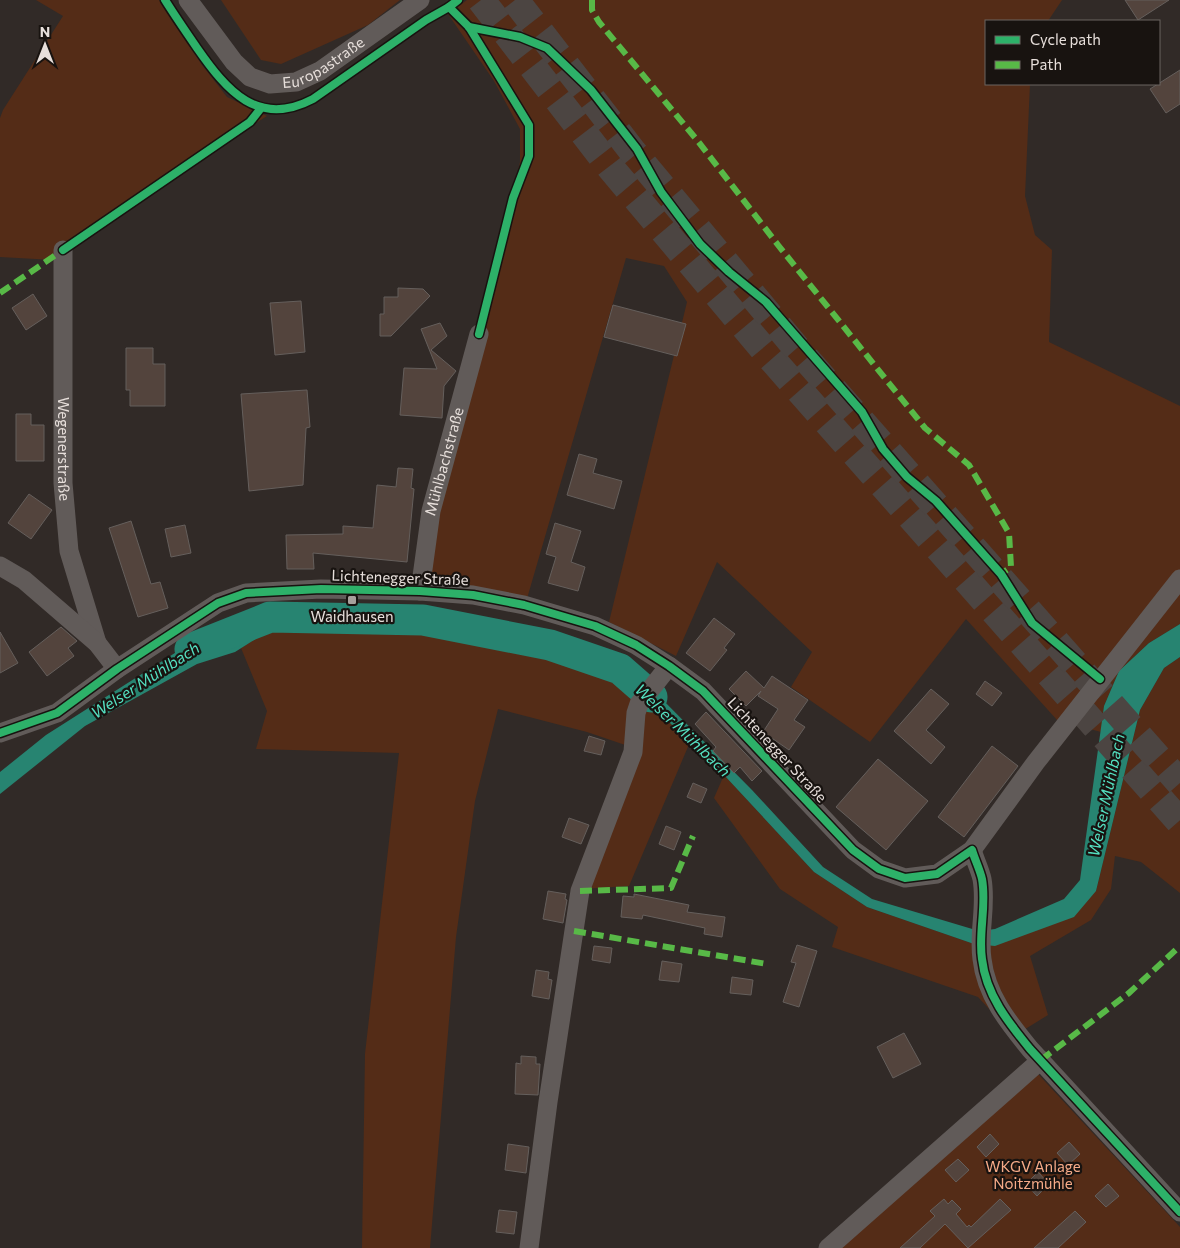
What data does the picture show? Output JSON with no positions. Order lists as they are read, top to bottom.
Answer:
{
  "streets": {
    "street": [
      "Europastraße",
      "Wegenerstraße",
      "Mühlbachstraße",
      "Lichtenegger Straße"
    ]
  },
  "crossings": [
    ["Mühlbachstraße", "Lichtenegger Straße"]
  ],
  "water": ["Welser Mühlbach"],
  "parks": ["WKGV Anlage Noitzmühle"],
  "places": {
    "transit": ["Waidhausen"]
  },
  "legend": ["Cycle path", "Path"],
  "north": "top"
}
